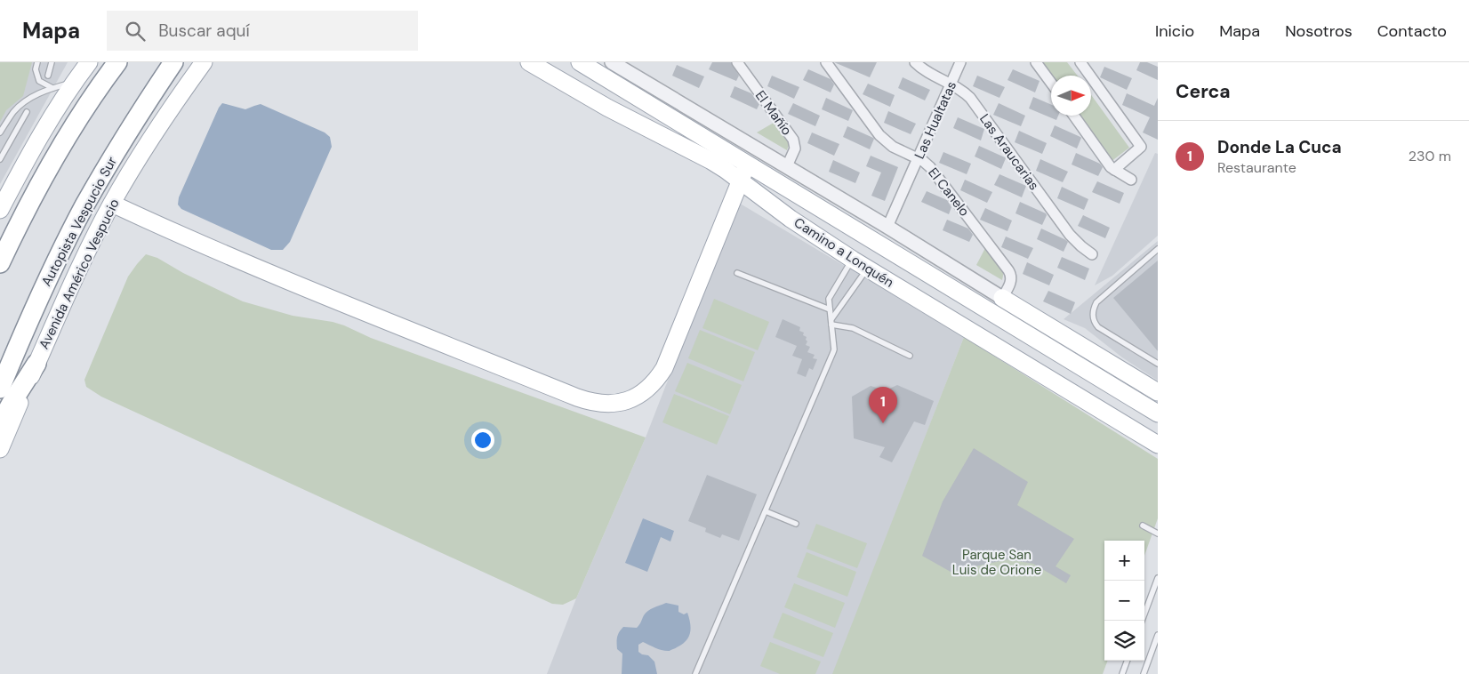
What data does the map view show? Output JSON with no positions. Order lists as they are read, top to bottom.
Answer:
{
  "streets": {
    "highway": ["Autopista Vespucio Sur"],
    "main road": ["Camino a Lonquén", "Avenida Américo Vespucio"],
    "street": [
      "El Mañío",
      "Las Hualtatas",
      "Las Araucarias",
      "El Canelo"
    ]
  },
  "crossings": [
    ["Las Hualtatas", "Las Araucarias"],
    ["Las Hualtatas", "El Canelo"]
  ],
  "parks": ["Parque San Luis de Orione"],
  "north": "right",
  "page": {
    "header": "Mapa",
    "search": "Buscar aquí",
    "nav": [
      "Inicio",
      "Mapa",
      "Nosotros",
      "Contacto"
    ],
    "heading": "Cerca",
    "list": [
      {
        "mark": "1",
        "name": "Donde La Cuca",
        "note": "Restaurante",
        "value": "230 m"
      }
    ],
    "pins": "1",
    "map_buttons": ["+", "−"]
  }
}
